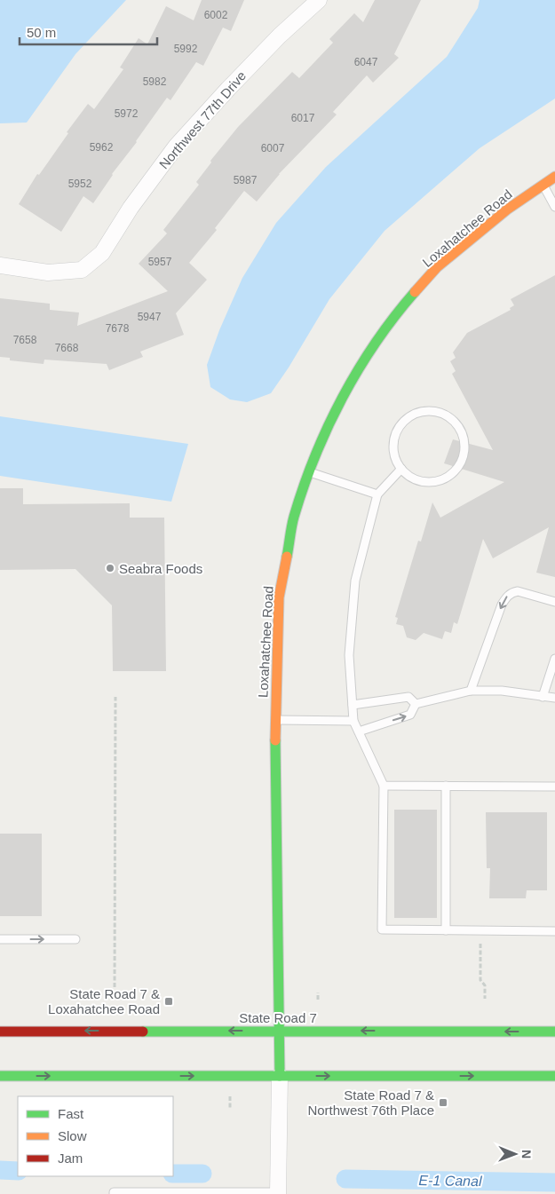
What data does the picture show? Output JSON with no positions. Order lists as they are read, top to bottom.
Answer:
{
  "streets": {
    "main road": ["Loxahatchee Road", "State Road 7"],
    "street": ["Northwest 77th Drive"]
  },
  "crossings": [
    ["Loxahatchee Road", "State Road 7"]
  ],
  "water": ["E-1 Canal"],
  "places": {
    "other": ["Seabra Foods"],
    "transit": ["State Road 7 & Loxahatchee Road", "State Road 7 & Northwest 76th Place"]
  },
  "house_numbers": [
    "6002",
    "5992",
    "6047",
    "5982",
    "5972",
    "6017",
    "5962",
    "6007",
    "5987",
    "5952",
    "5957",
    "5947",
    "7678",
    "7658",
    "7668"
  ],
  "legend": ["Fast", "Slow", "Jam"],
  "scale_bar": "50 m",
  "north": "right"
}
